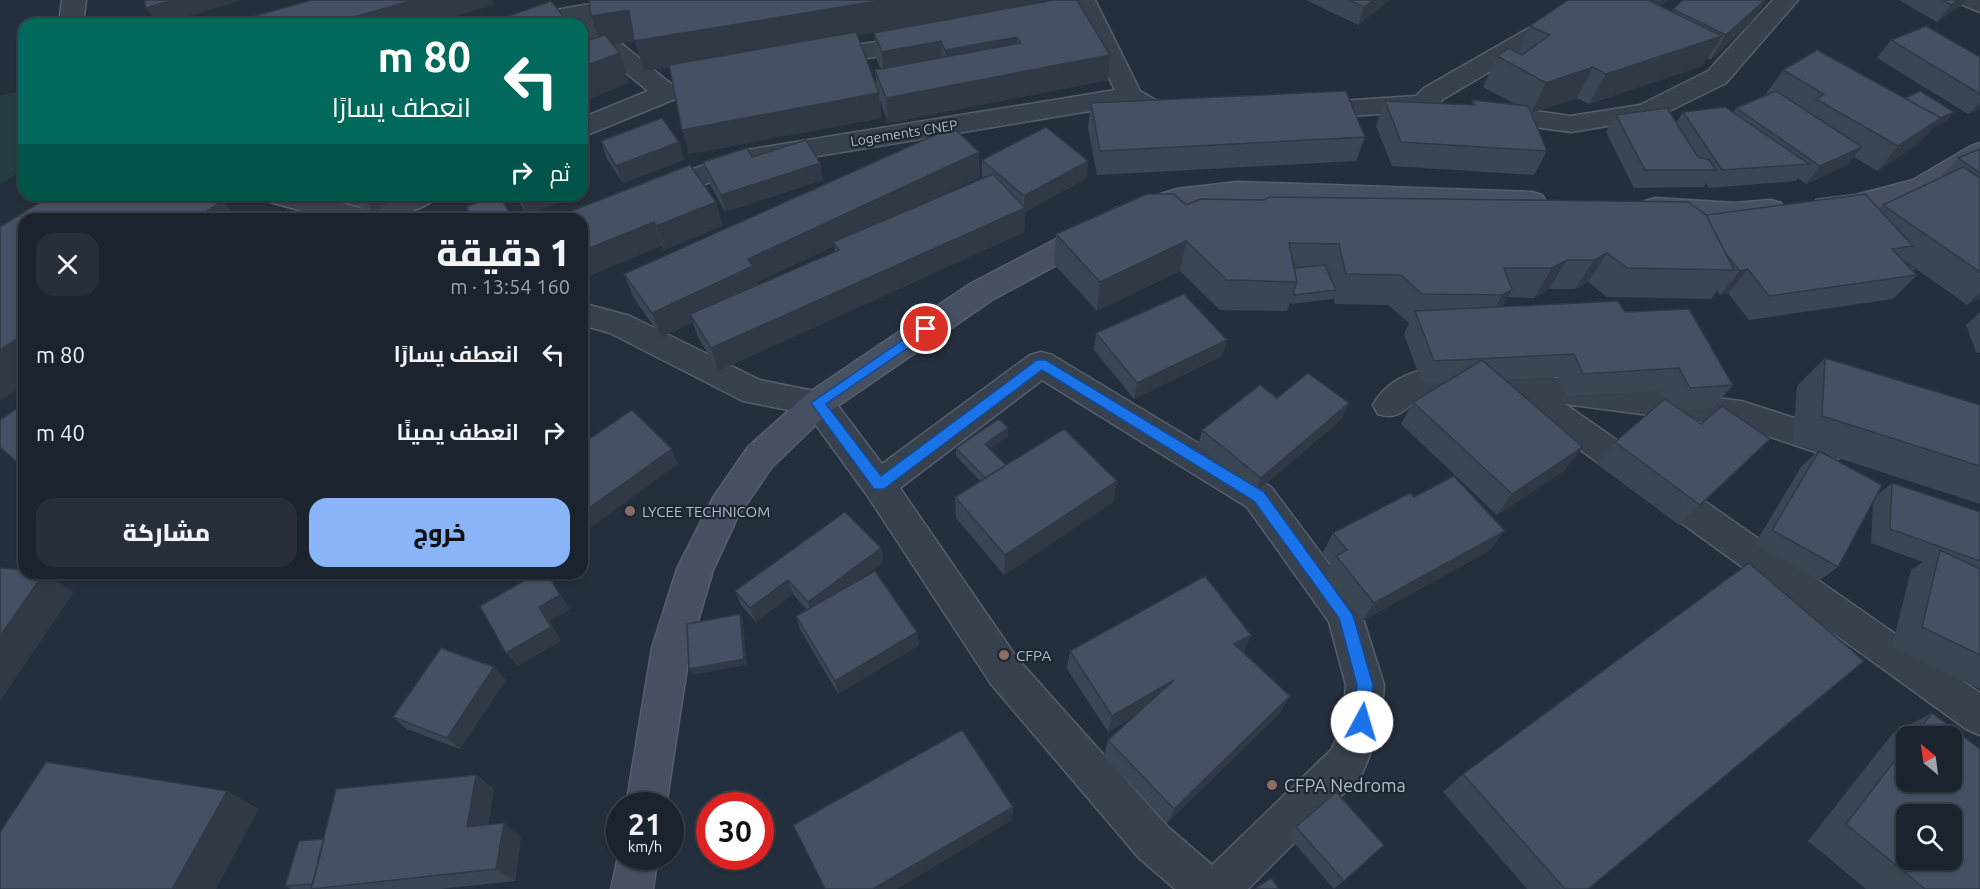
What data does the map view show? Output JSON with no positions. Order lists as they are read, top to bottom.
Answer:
{
  "streets": {
    "street": ["Logements CNEP"]
  },
  "places": ["LYCEE TECHNICOM", "CFPA", "CFPA Nedroma"],
  "north": "top left",
  "page": {
    "turn": ["80 m", "انعطف يسارًا"],
    "then": "ثم",
    "heading": ["1 دقيقة", "160 m · 13:54"],
    "list": [
      {
        "name": "انعطف يسارًا",
        "value": "80 m"
      },
      {
        "name": "انعطف يمينًا",
        "value": "40 m"
      }
    ],
    "buttons": ["خروج", "مشاركة"],
    "speed": "21 km/h",
    "limit": "30"
  }
}
